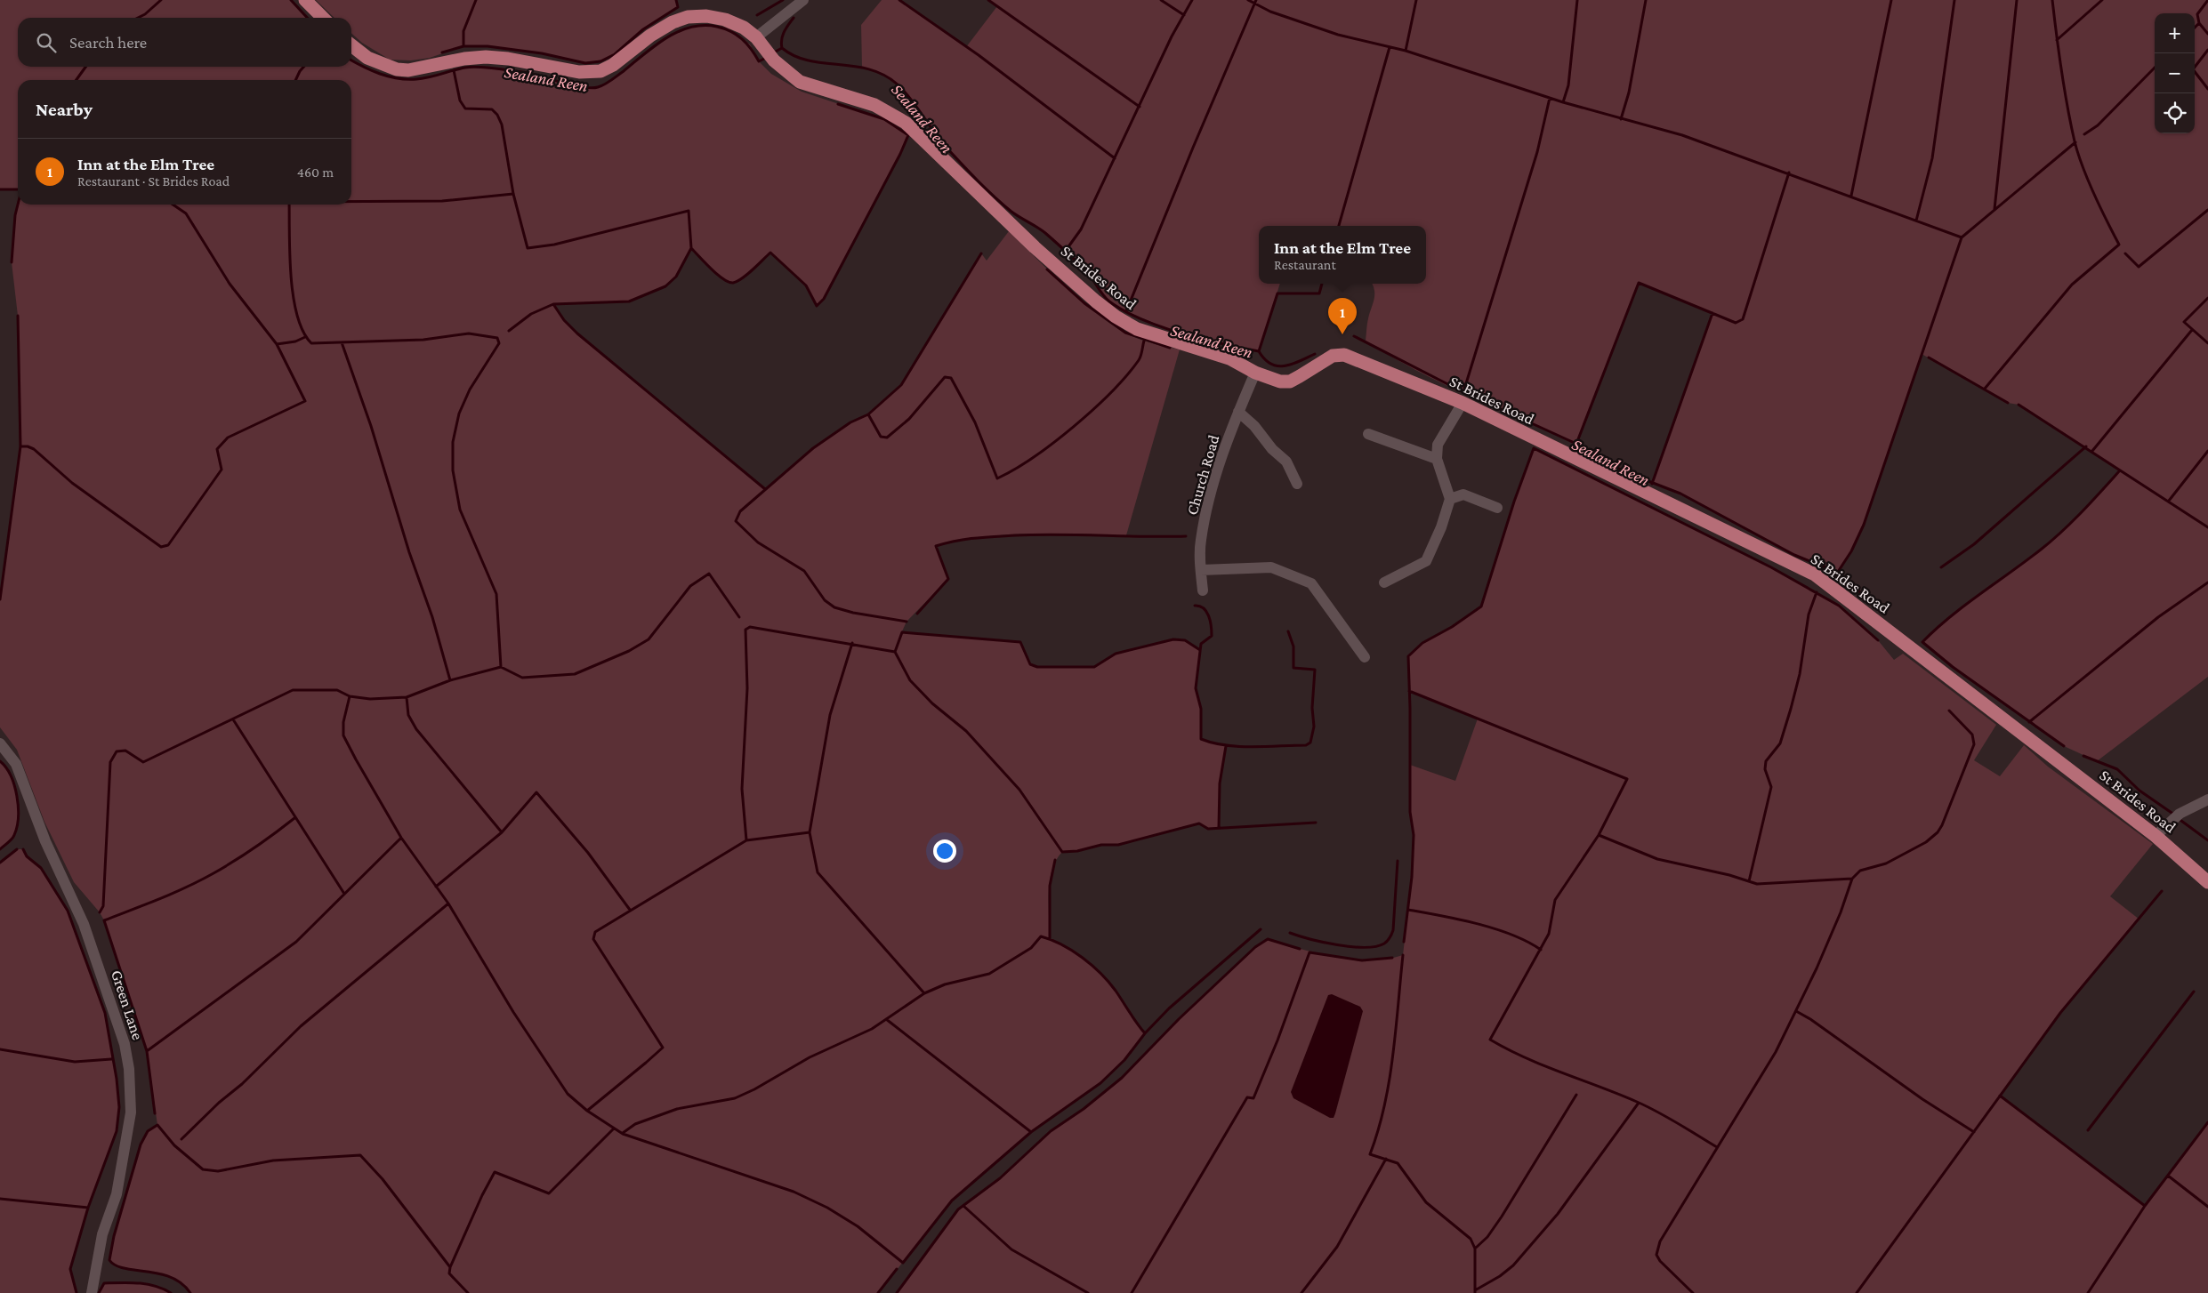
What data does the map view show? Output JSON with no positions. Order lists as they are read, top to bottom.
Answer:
{
  "streets": {
    "main road": ["St Brides Road"],
    "street": ["Church Road", "Green Lane"]
  },
  "crossings": [
    ["St Brides Road", "Church Road"]
  ],
  "water": ["Sealand Reen"],
  "page": {
    "map_buttons": ["+", "−"],
    "search": "Search here",
    "heading": "Nearby",
    "list": [
      {
        "mark": "1",
        "name": "Inn at the Elm Tree",
        "note": "Restaurant · St Brides Road",
        "value": "460 m"
      }
    ],
    "popup": ["Inn at the Elm Tree", "Restaurant"],
    "pins": "1"
  }
}
